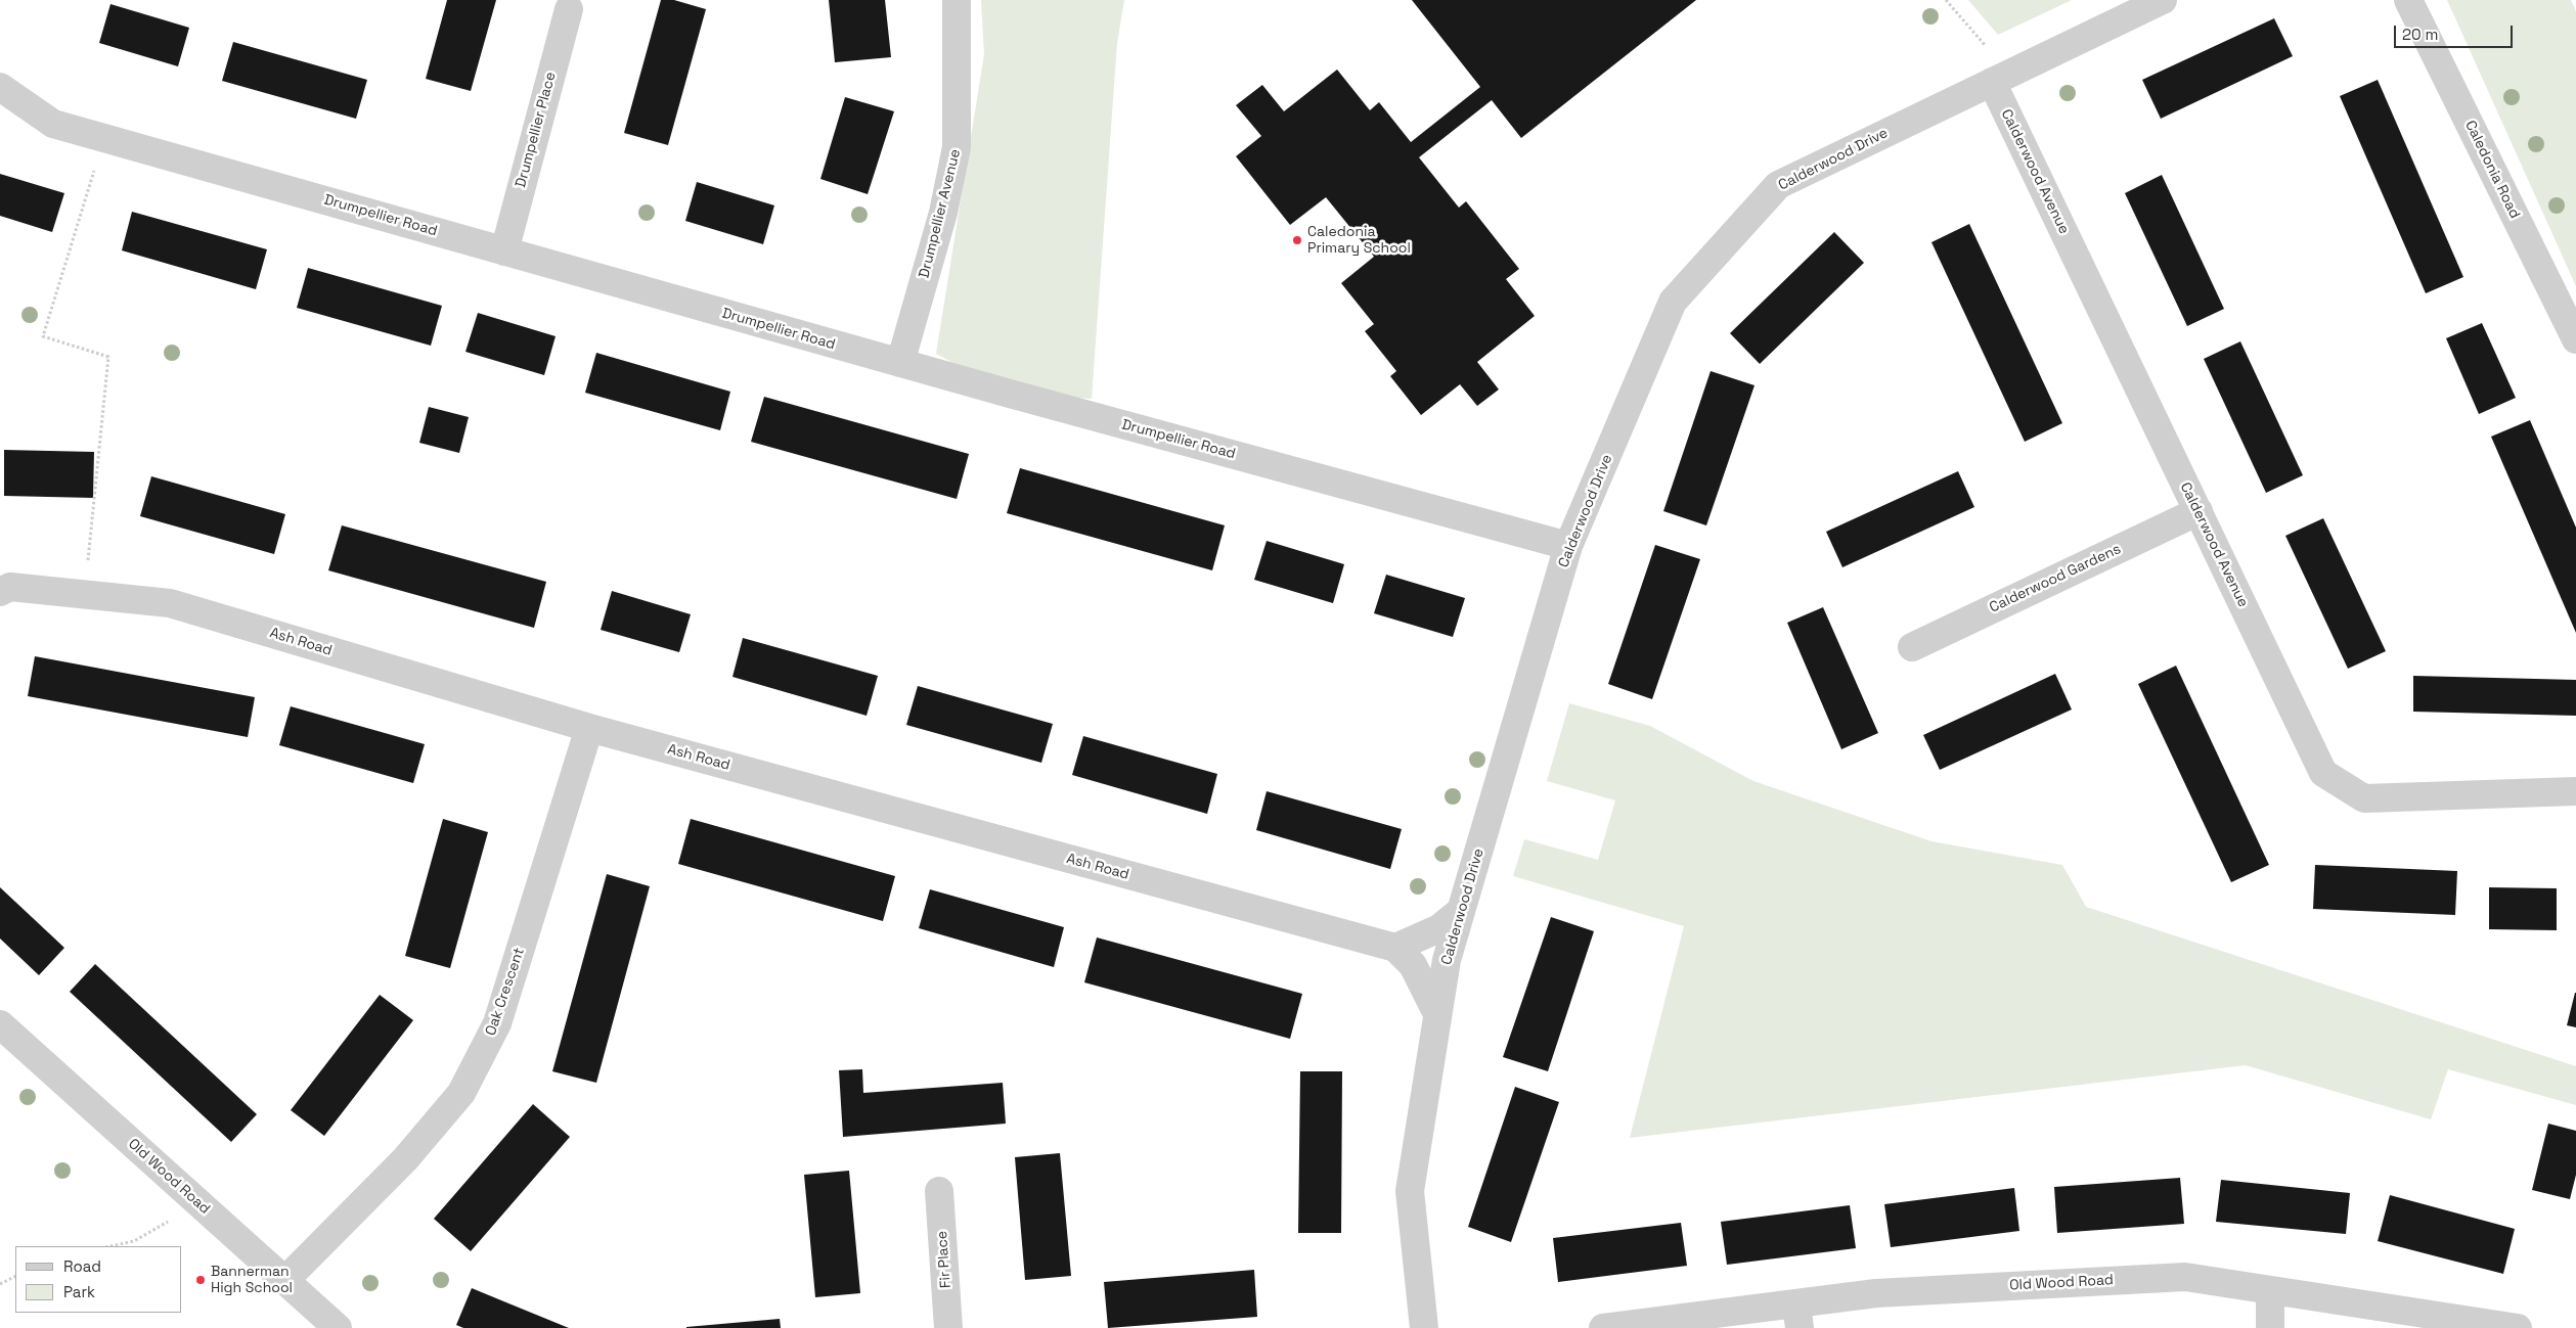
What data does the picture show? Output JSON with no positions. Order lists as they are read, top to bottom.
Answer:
{
  "streets": {
    "street": [
      "Drumpellier Place",
      "Calderwood Drive",
      "Caledonia Road",
      "Calderwood Avenue",
      "Drumpellier Avenue",
      "Drumpellier Road",
      "Calderwood Gardens",
      "Ash Road",
      "Oak Crescent",
      "Old Wood Road",
      "Fir Place"
    ]
  },
  "crossings": [
    ["Drumpellier Place", "Drumpellier Road"],
    ["Calderwood Drive", "Calderwood Avenue"],
    ["Calderwood Drive", "Drumpellier Road"],
    ["Calderwood Avenue", "Calderwood Gardens"],
    ["Drumpellier Avenue", "Drumpellier Road"],
    ["Ash Road", "Oak Crescent"],
    ["Oak Crescent", "Old Wood Road"]
  ],
  "places": ["Caledonia Primary School", "Bannerman High School"],
  "legend": ["Road", "Park"],
  "scale_bar": "20 m"
}
